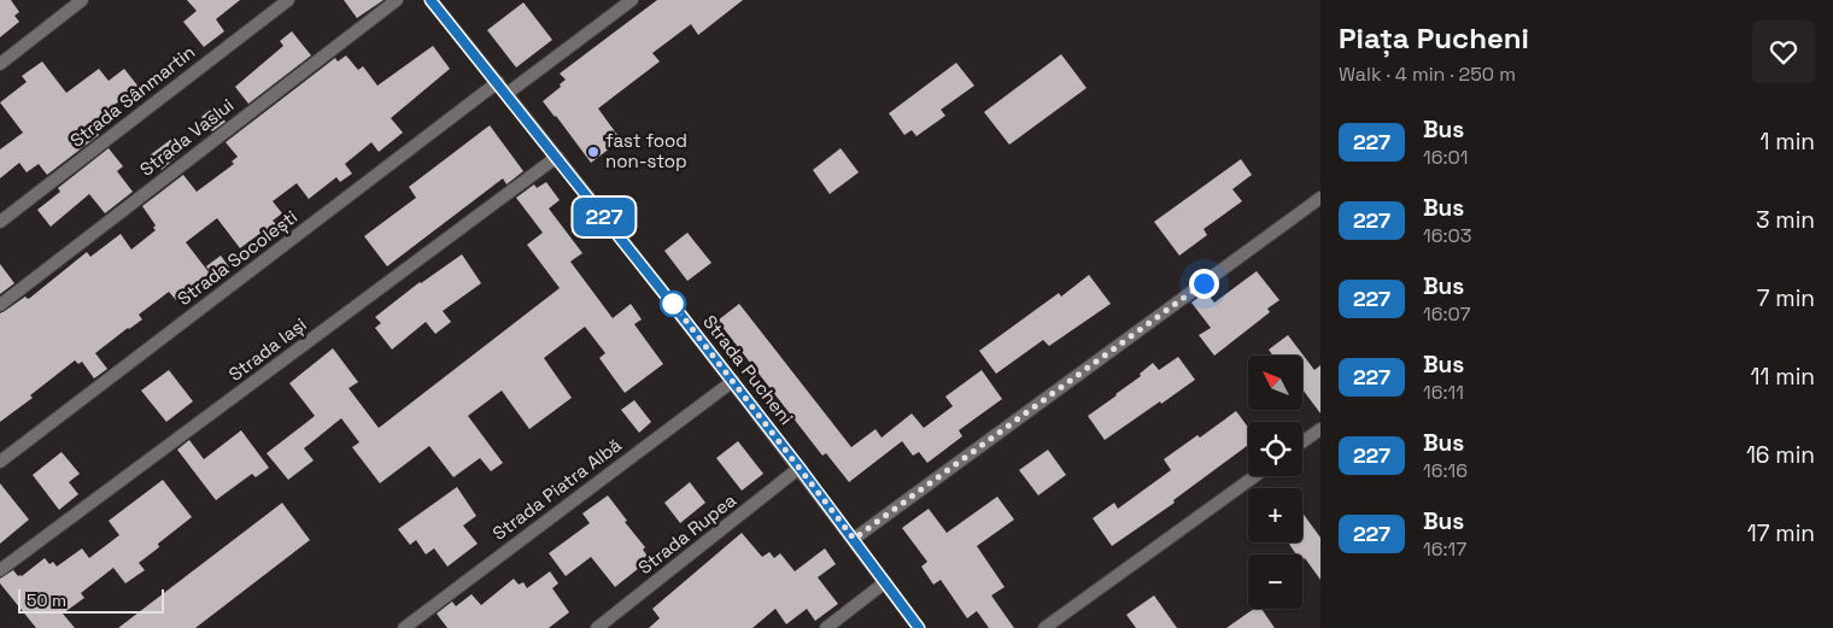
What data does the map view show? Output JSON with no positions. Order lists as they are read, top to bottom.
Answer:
{
  "streets": {
    "street": [
      "Strada Sânmartin",
      "Strada Vaslui",
      "Strada Socolești",
      "Strada Iași",
      "Strada Pucheni",
      "Strada Piatra Albă",
      "Strada Rupea"
    ]
  },
  "crossings": [
    ["Strada Socolești", "Strada Pucheni"],
    ["Strada Iași", "Strada Pucheni"],
    ["Strada Pucheni", "Strada Piatra Albă"],
    ["Strada Pucheni", "Strada Rupea"]
  ],
  "places": ["fast food non-stop"],
  "lines": ["bus line 227"],
  "scale_bar": "50 m",
  "north": "top left",
  "page": {
    "on_map": "227",
    "heading": ["Piața Pucheni", "Walk · 4 min · 250 m"],
    "list": [
      {
        "mark": "227",
        "name": "Bus",
        "note": "16:01",
        "value": "1 min"
      },
      {
        "mark": "227",
        "name": "Bus",
        "note": "16:03",
        "value": "3 min"
      },
      {
        "mark": "227",
        "name": "Bus",
        "note": "16:07",
        "value": "7 min"
      },
      {
        "mark": "227",
        "name": "Bus",
        "note": "16:11",
        "value": "11 min"
      },
      {
        "mark": "227",
        "name": "Bus",
        "note": "16:16",
        "value": "16 min"
      },
      {
        "mark": "227",
        "name": "Bus",
        "note": "16:17",
        "value": "17 min"
      }
    ],
    "map_buttons": ["+", "−"],
    "scale": "50 m"
  }
}
